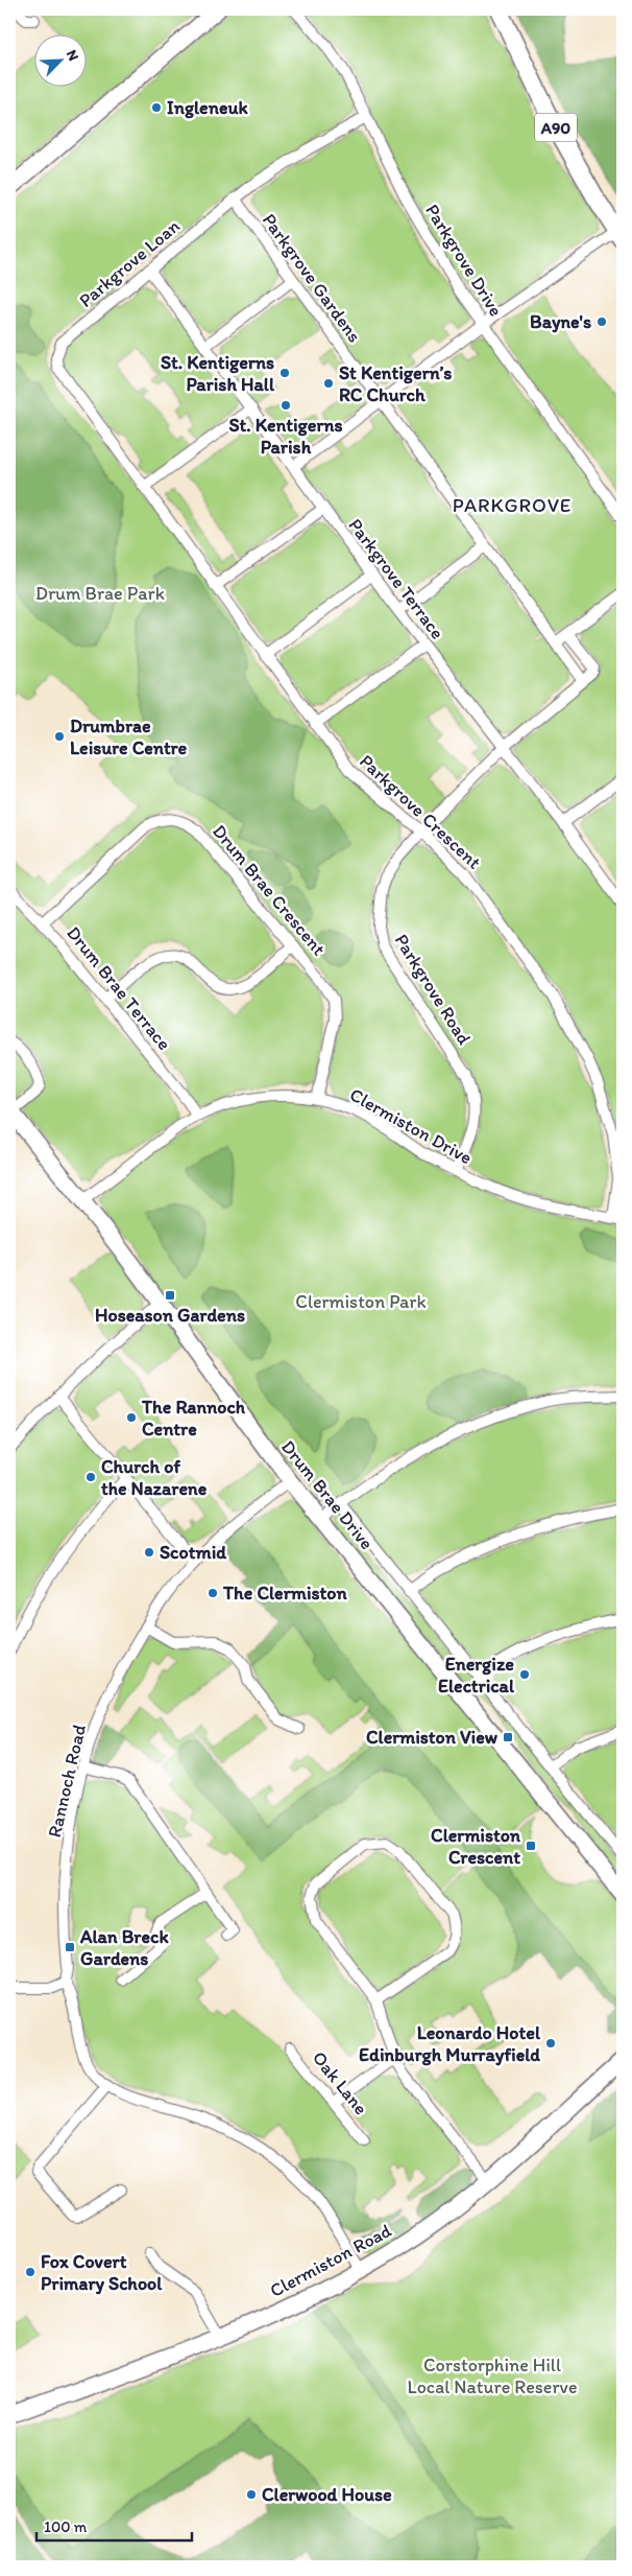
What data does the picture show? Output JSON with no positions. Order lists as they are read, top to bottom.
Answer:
{
  "streets": {
    "main road": ["A90"],
    "street": [
      "Parkgrove Drive",
      "Parkgrove Loan",
      "Parkgrove Gardens",
      "Parkgrove Terrace",
      "Parkgrove Crescent",
      "Drum Brae Crescent",
      "Drum Brae Terrace",
      "Parkgrove Road",
      "Clermiston Drive",
      "Drum Brae Drive",
      "Rannoch Road",
      "Oak Lane",
      "Clermiston Road"
    ]
  },
  "crossings": [
    ["Parkgrove Drive", "Parkgrove Loan"],
    ["Parkgrove Loan", "Parkgrove Gardens"],
    ["Parkgrove Loan", "Parkgrove Terrace"],
    ["Parkgrove Loan", "Parkgrove Crescent"],
    ["Parkgrove Gardens", "Parkgrove Road"],
    ["Parkgrove Terrace", "Parkgrove Road"],
    ["Parkgrove Crescent", "Parkgrove Road"],
    ["Parkgrove Crescent", "Clermiston Drive"],
    ["Drum Brae Crescent", "Drum Brae Terrace"],
    ["Drum Brae Crescent", "Clermiston Drive"],
    ["Drum Brae Terrace", "Clermiston Drive"],
    ["Parkgrove Road", "Clermiston Drive"],
    ["Clermiston Drive", "Drum Brae Drive"],
    ["Drum Brae Drive", "Rannoch Road"],
    ["Rannoch Road", "Clermiston Road"]
  ],
  "districts": ["PARKGROVE"],
  "parks": ["Drum Brae Park", "Clermiston Park", "Corstorphine Hill Local Nature Reserve"],
  "places": {
    "other": [
      "Ingleneuk",
      "Bayne's",
      "St. Kentigerns Parish Hall",
      "St Kentigern’s RC Church",
      "St. Kentigerns Parish",
      "Drumbrae Leisure Centre",
      "The Rannoch Centre",
      "Church of the Nazarene",
      "Scotmid",
      "The Clermiston",
      "Energize Electrical",
      "Leonardo Hotel Edinburgh Murrayfield",
      "Fox Covert Primary School",
      "Clerwood House"
    ],
    "transit": [
      "Hoseason Gardens",
      "Clermiston View",
      "Clermiston Crescent",
      "Alan Breck Gardens"
    ]
  },
  "scale_bar": "100 m",
  "north": "top right"
}
